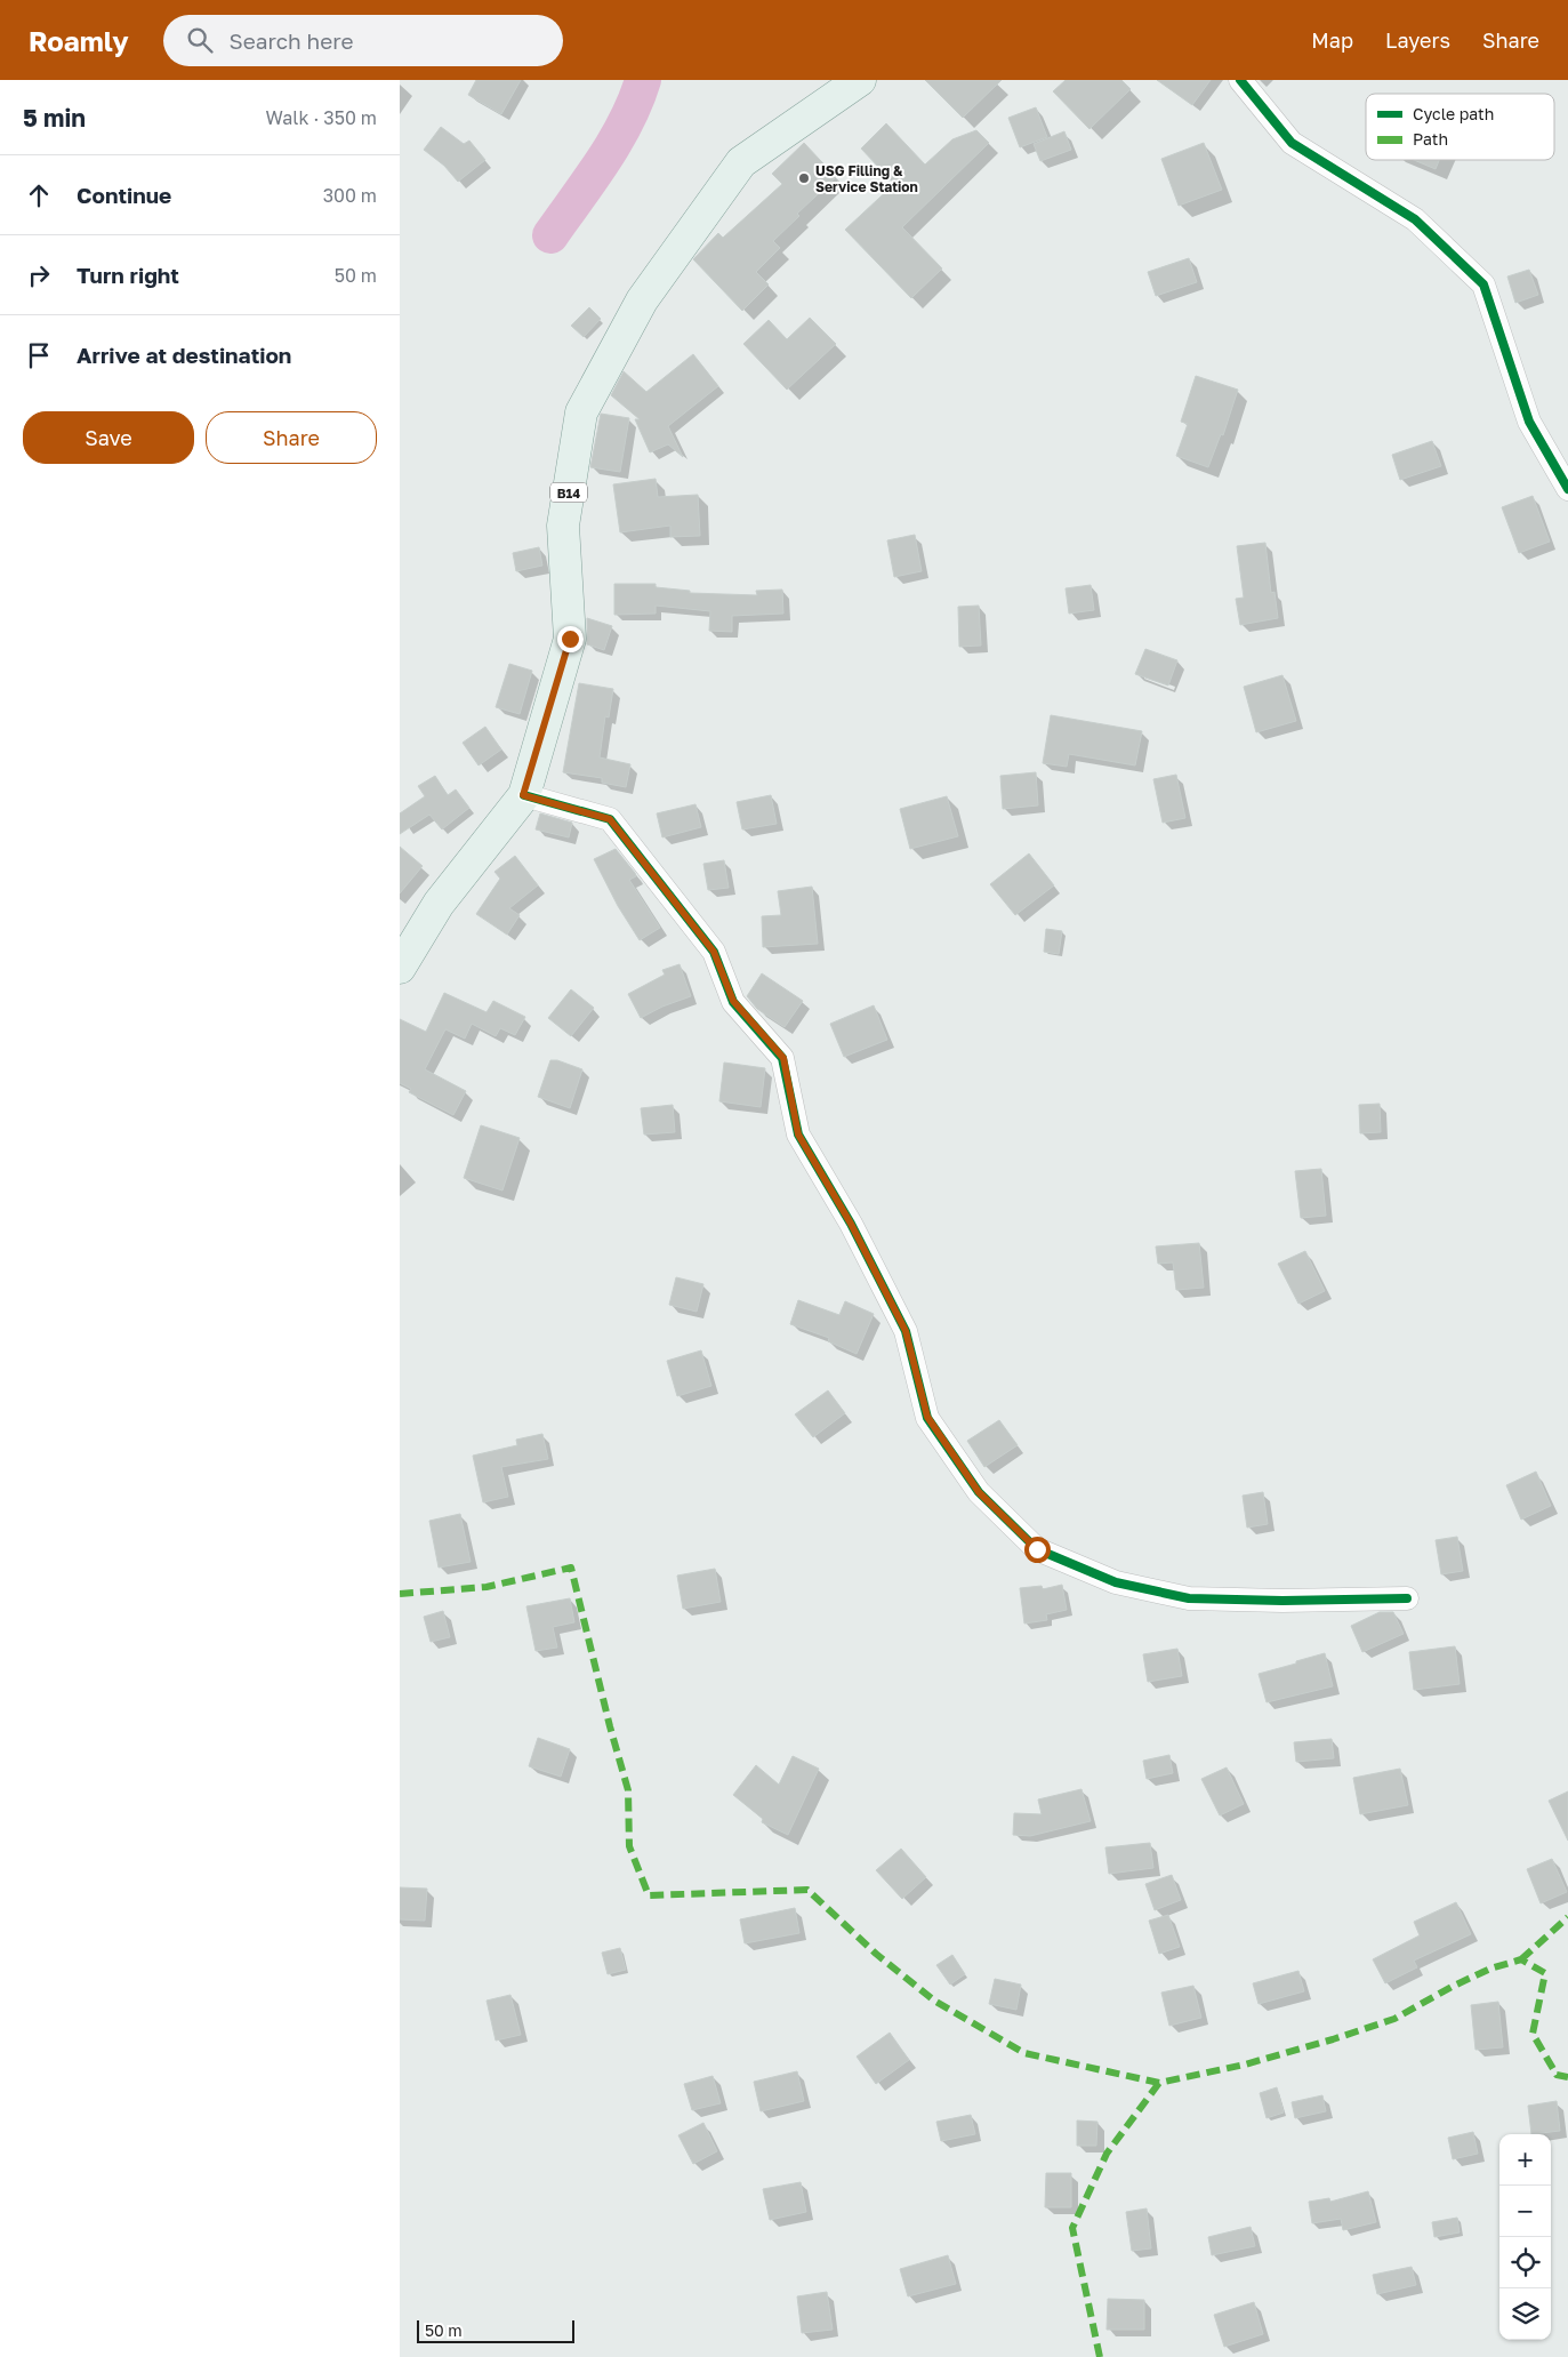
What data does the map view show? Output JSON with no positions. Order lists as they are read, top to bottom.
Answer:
{
  "streets": {
    "main road": ["B14"]
  },
  "places": ["USG Filling & Service Station"],
  "legend": ["Cycle path", "Path"],
  "scale_bar": "50 m",
  "page": {
    "header": "Roamly",
    "search": "Search here",
    "nav": ["Map", "Layers", "Share"],
    "heading": ["5 min", "Walk · 350 m"],
    "list": [
      ["Continue", "300 m"],
      ["Turn right", "50 m"],
      "Arrive at destination"
    ],
    "buttons": ["Save", "Share"],
    "map_buttons": ["+", "−"],
    "scale": "50 m"
  }
}
